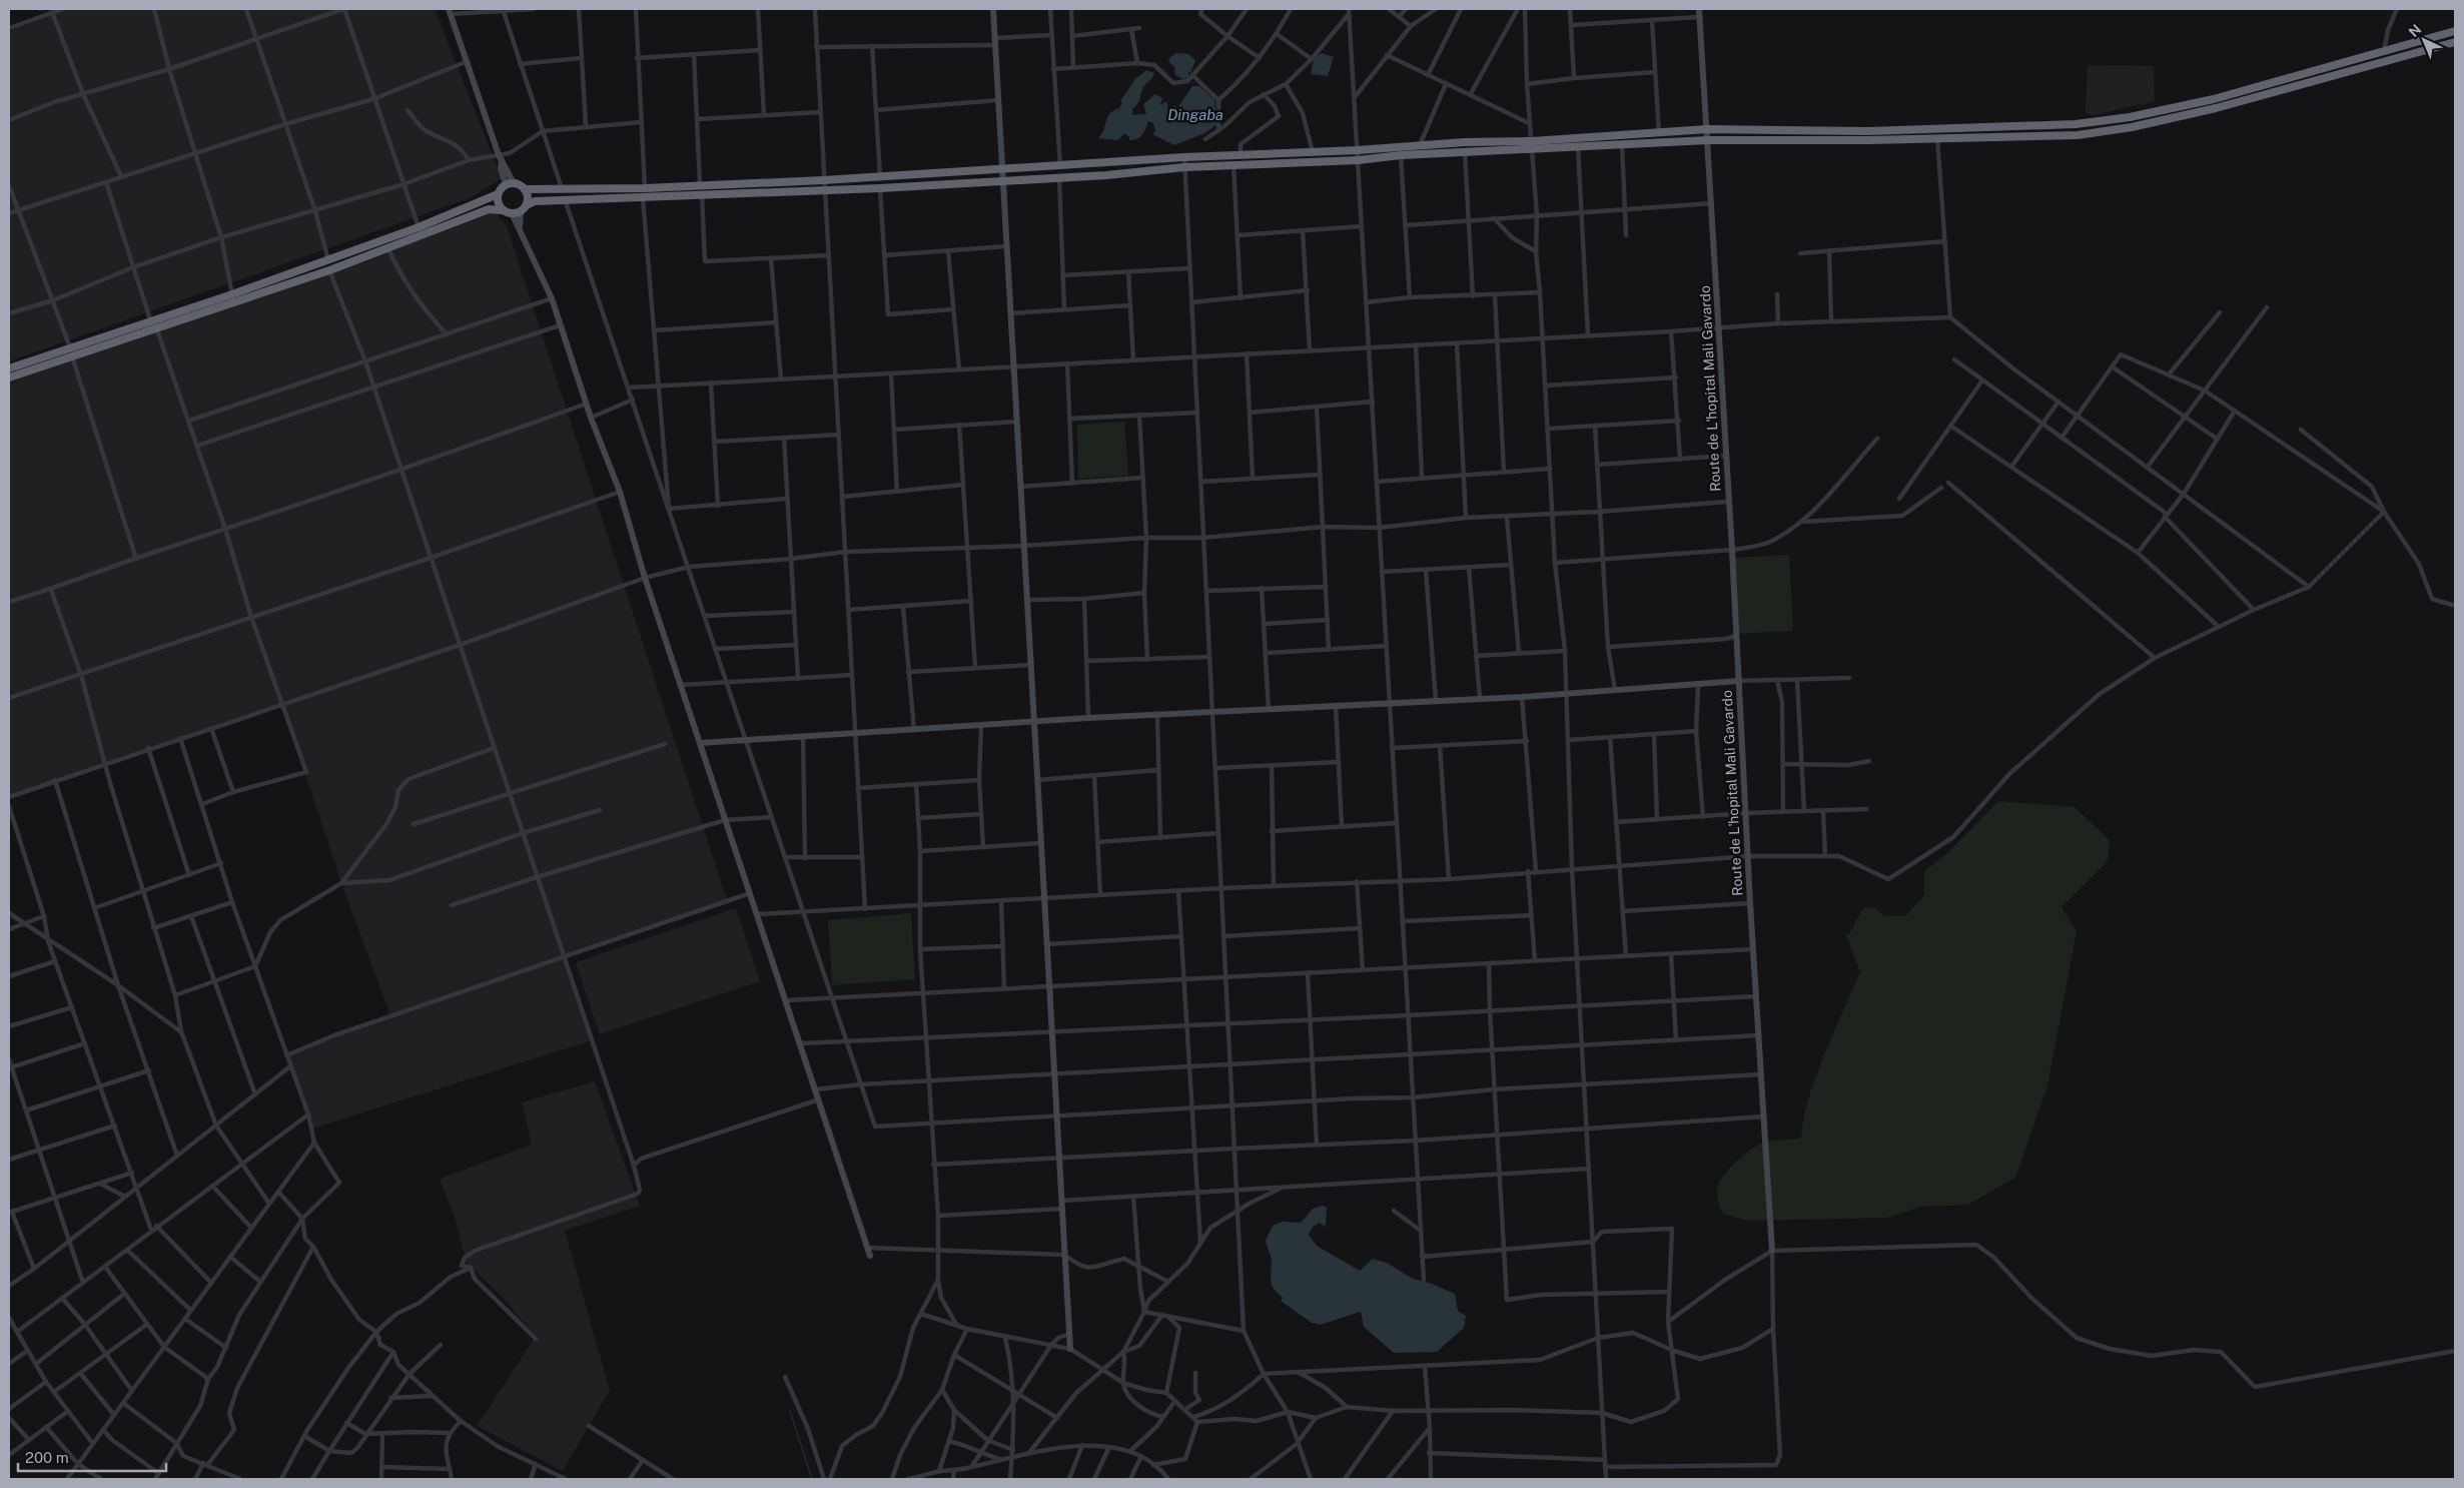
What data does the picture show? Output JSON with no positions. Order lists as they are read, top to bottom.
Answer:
{
  "streets": {
    "street": ["Route de L'hopital Mali Gavardo"]
  },
  "water": ["Dingaba"],
  "scale_bar": "200 m",
  "north": "top left"
}
